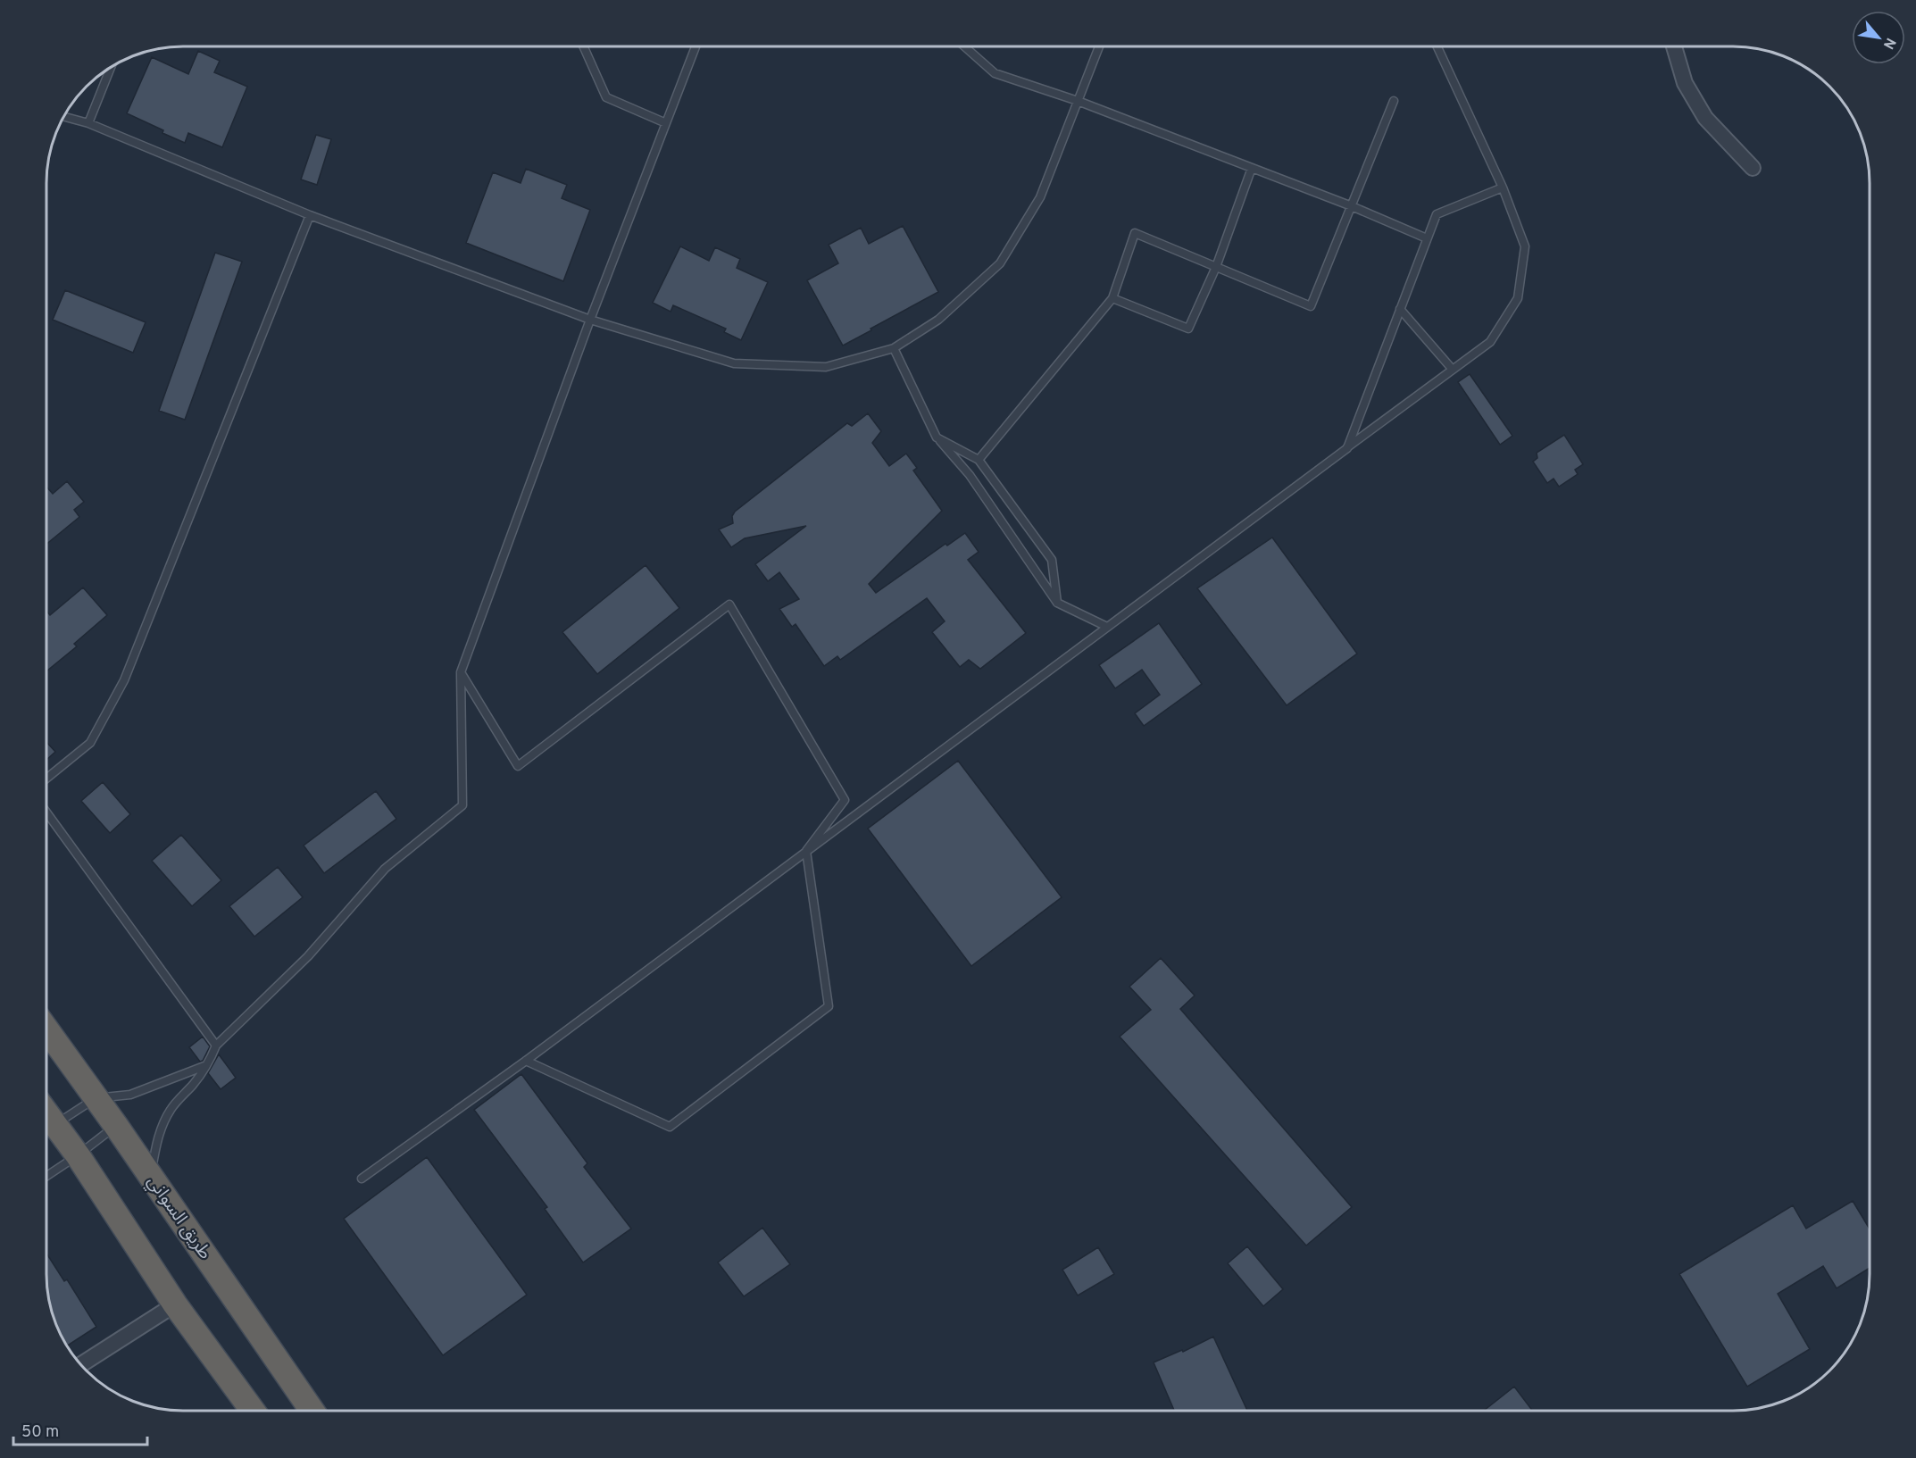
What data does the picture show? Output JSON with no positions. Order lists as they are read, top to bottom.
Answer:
{
  "streets": {
    "highway": ["طريق السواني"]
  },
  "scale_bar": "50 m",
  "north": "bottom right"
}
